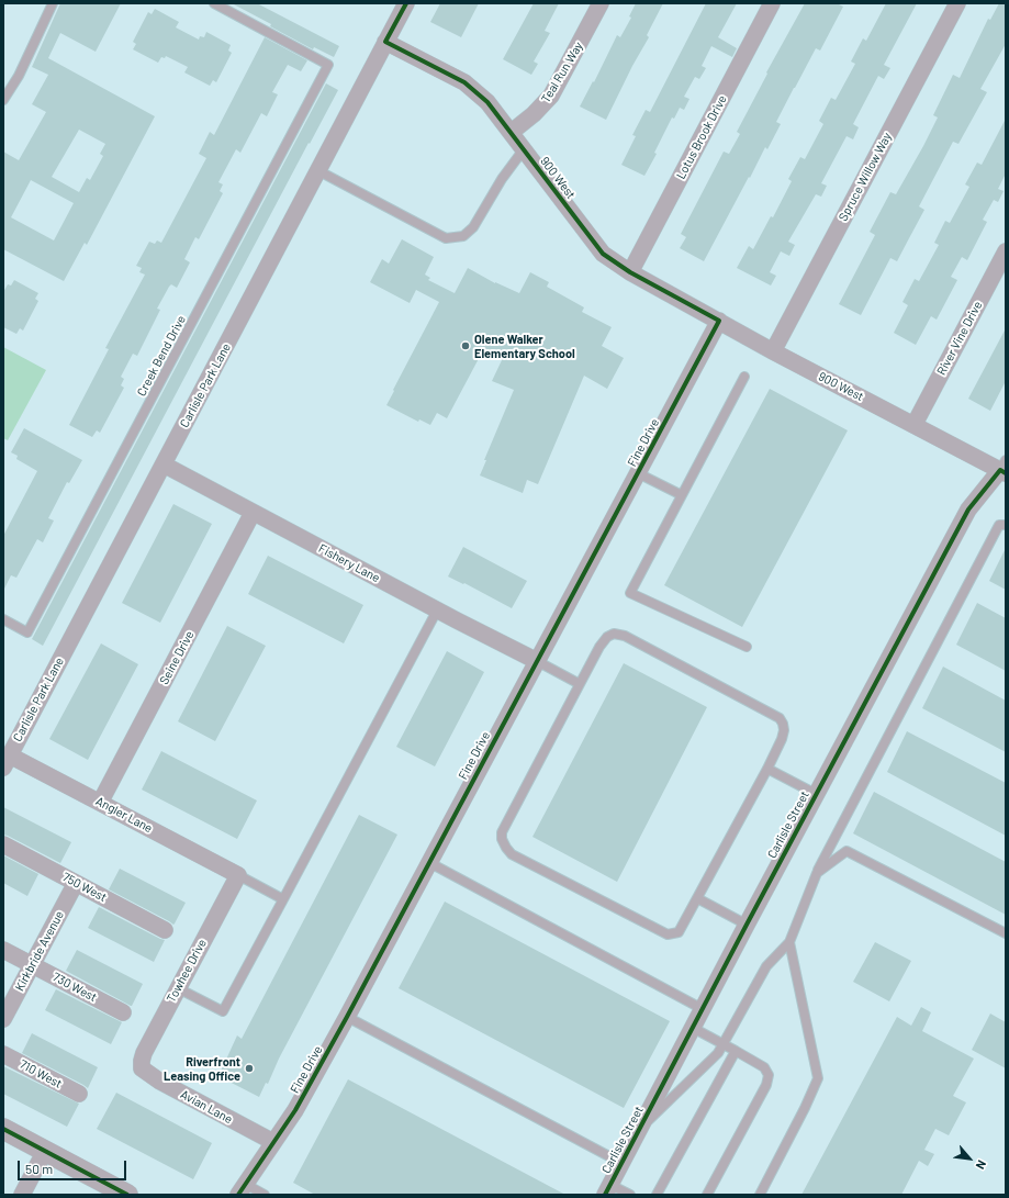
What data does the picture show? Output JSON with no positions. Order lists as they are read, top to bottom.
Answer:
{
  "streets": {
    "street": [
      "Teal Run Way",
      "Lotus Brook Drive",
      "Spruce Willow Way",
      "900 West",
      "River Vine Drive",
      "Carlisle Park Lane",
      "Fine Drive",
      "Fishery Lane",
      "Seine Drive",
      "Angler Lane",
      "Carlisle Street",
      "750 West",
      "Kirkbride Avenue",
      "Towhee Drive",
      "730 West",
      "710 West",
      "Avian Lane"
    ],
    "lane": ["Creek Bend Drive"]
  },
  "crossings": [
    ["Teal Run Way", "900 West"],
    ["Lotus Brook Drive", "900 West"],
    ["Spruce Willow Way", "900 West"],
    ["900 West", "River Vine Drive"],
    ["900 West", "Carlisle Park Lane"],
    ["900 West", "Fine Drive"],
    ["900 West", "Carlisle Street"],
    ["Carlisle Park Lane", "Fishery Lane"],
    ["Carlisle Park Lane", "Angler Lane"],
    ["Fine Drive", "Fishery Lane"],
    ["Fine Drive", "Avian Lane"],
    ["Fishery Lane", "Seine Drive"],
    ["Seine Drive", "Angler Lane"],
    ["Angler Lane", "Towhee Drive"],
    ["750 West", "Kirkbride Avenue"],
    ["Kirkbride Avenue", "730 West"],
    ["Towhee Drive", "Avian Lane"]
  ],
  "places": ["Olene Walker Elementary School", "Riverfront Leasing Office"],
  "scale_bar": "50 m",
  "north": "bottom right"
}
